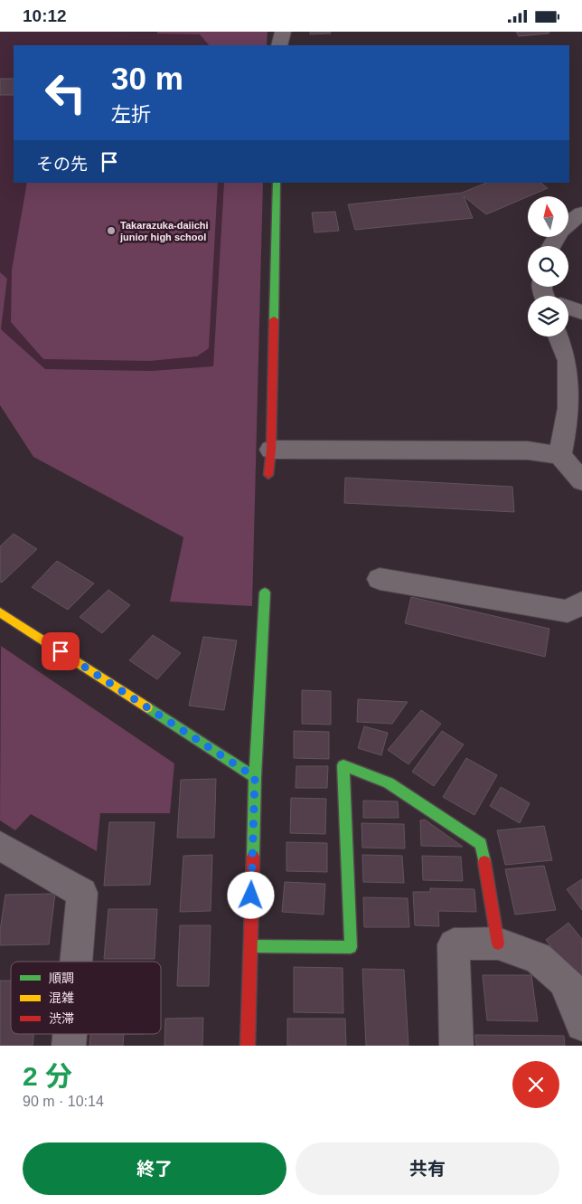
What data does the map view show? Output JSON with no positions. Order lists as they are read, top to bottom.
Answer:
{
  "places": ["Takarazuka-daiichi junior high school"],
  "legend": ["順調", "混雑", "渋滞"],
  "north": "top",
  "page": {
    "status": "10:12",
    "turn": ["30 m", "左折"],
    "then": "その先",
    "heading": ["2 分", "90 m · 10:14"],
    "buttons": ["終了", "共有"]
  }
}
